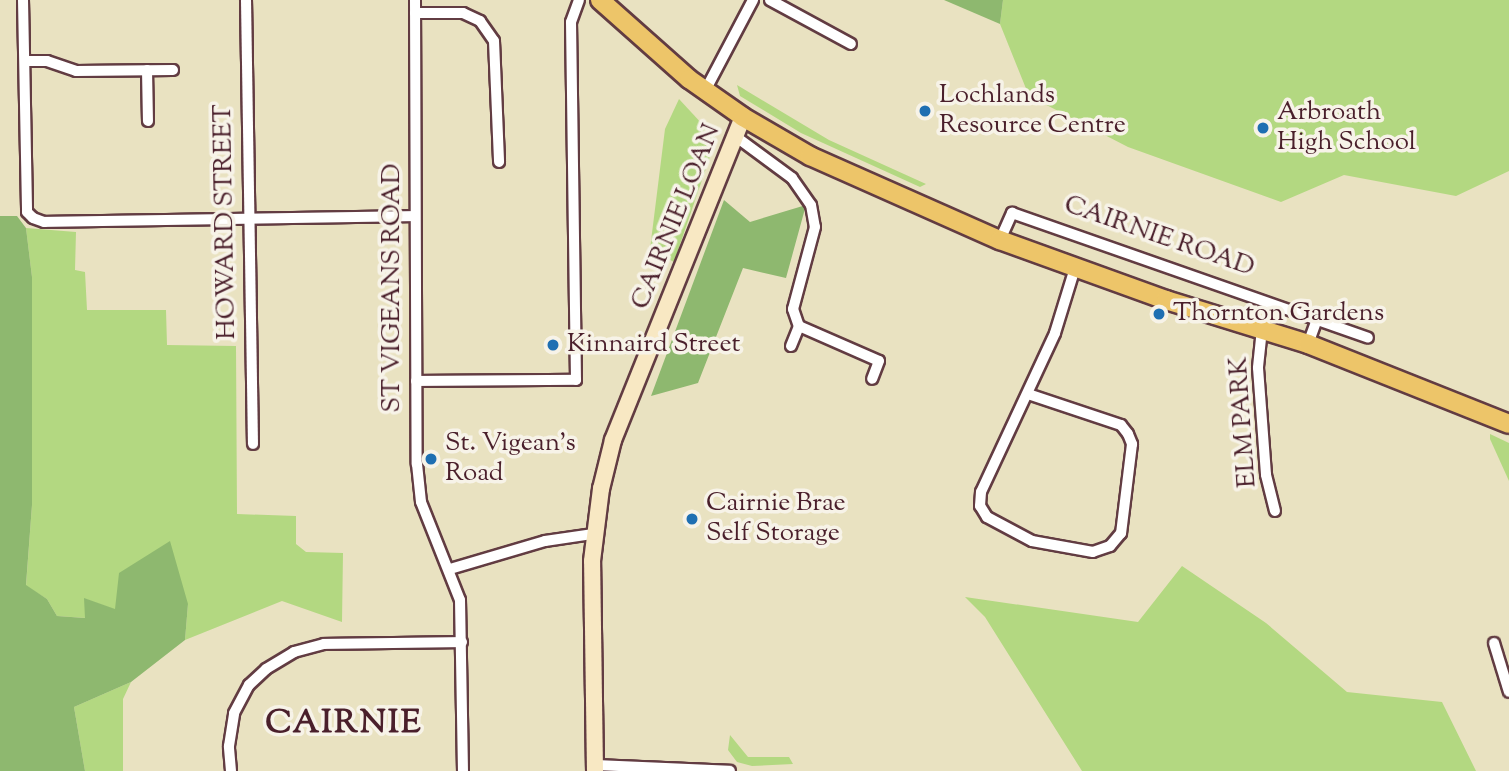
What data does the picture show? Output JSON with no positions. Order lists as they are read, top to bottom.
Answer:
{
  "streets": {
    "main road": ["CAIRNIE ROAD"],
    "street": [
      "CAIRNIE LOAN",
      "HOWARD STREET",
      "ST VIGEANS ROAD",
      "ELM PARK"
    ]
  },
  "crossings": [
    ["CAIRNIE LOAN", "CAIRNIE ROAD"],
    ["CAIRNIE ROAD", "ELM PARK"]
  ],
  "districts": ["CAIRNIE"],
  "places": [
    "Lochlands Resource Centre",
    "Arbroath High School",
    "Thornton Gardens",
    "Kinnaird Street",
    "St. Vigean's Road",
    "Cairnie Brae Self Storage"
  ]
}
